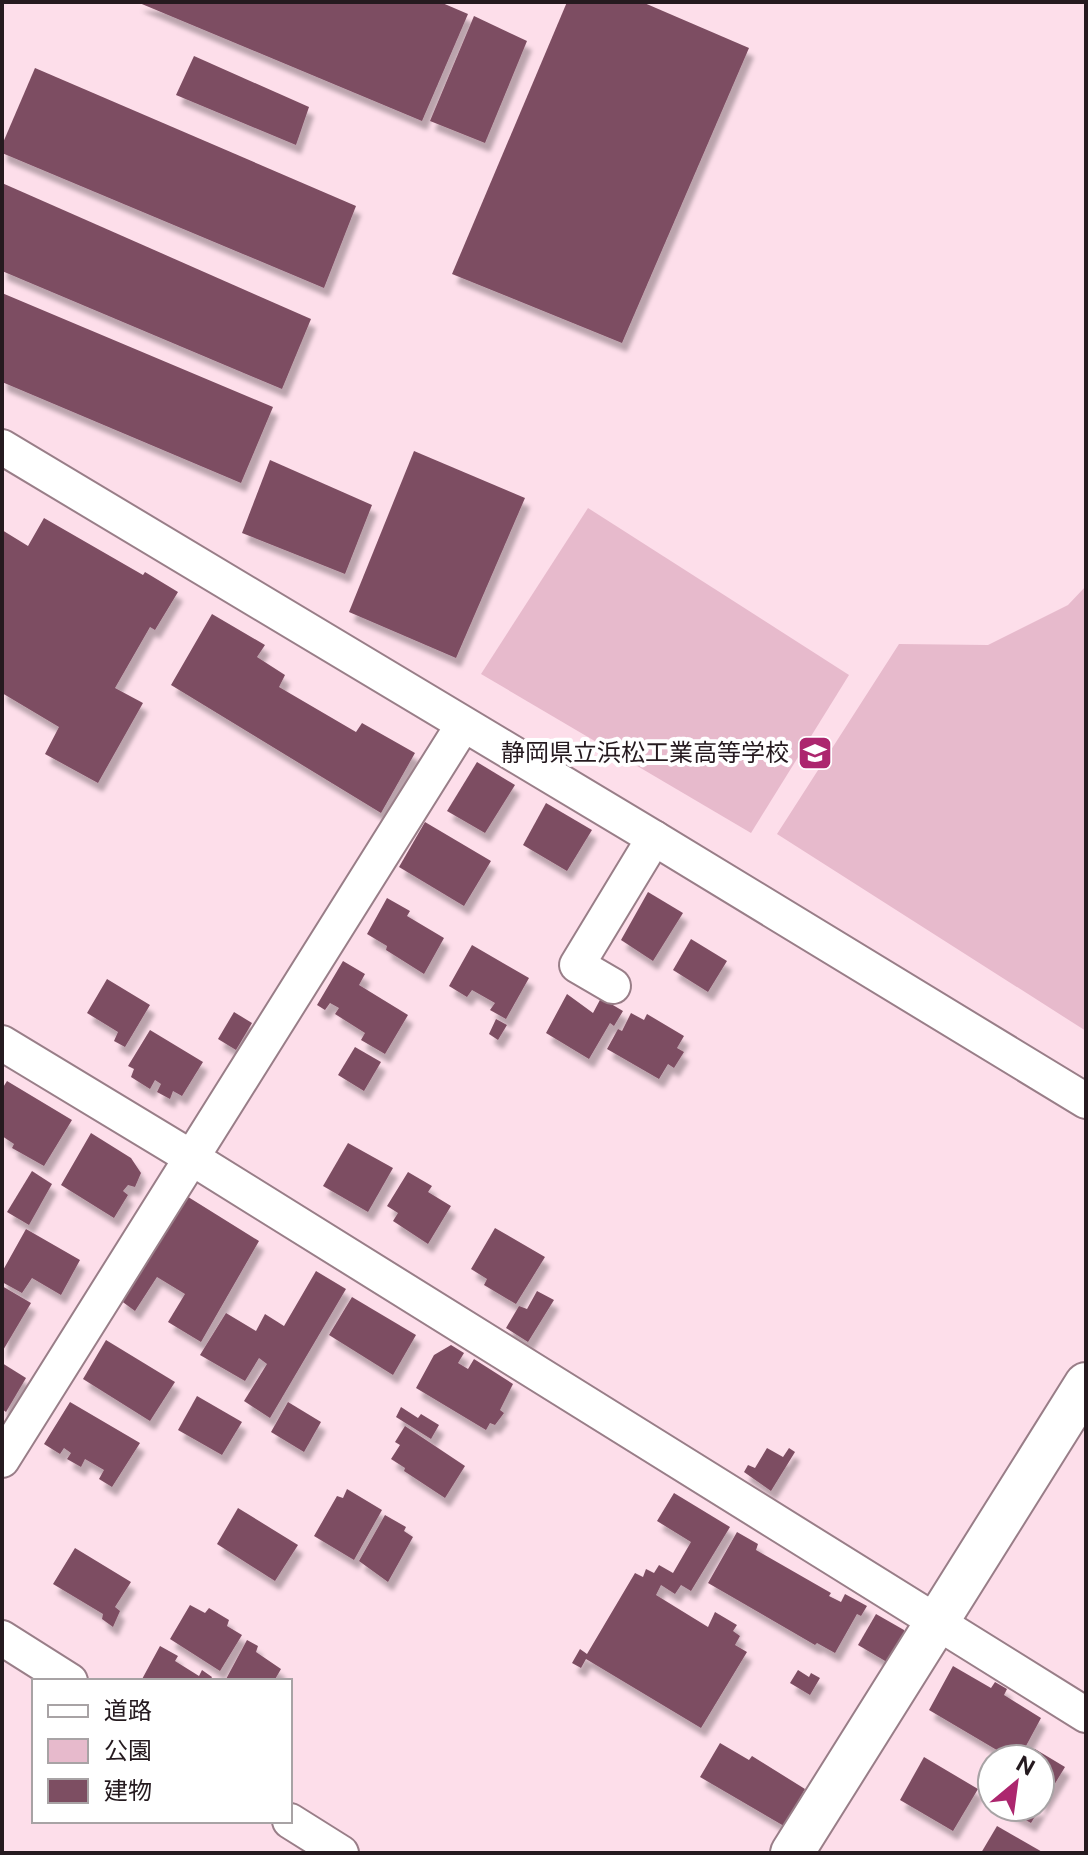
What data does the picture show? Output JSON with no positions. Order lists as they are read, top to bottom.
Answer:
{
  "places": {
    "school or university": ["静岡県立浜松工業高等学校"]
  },
  "legend": ["道路", "公園", "建物"],
  "north": "top right"
}
